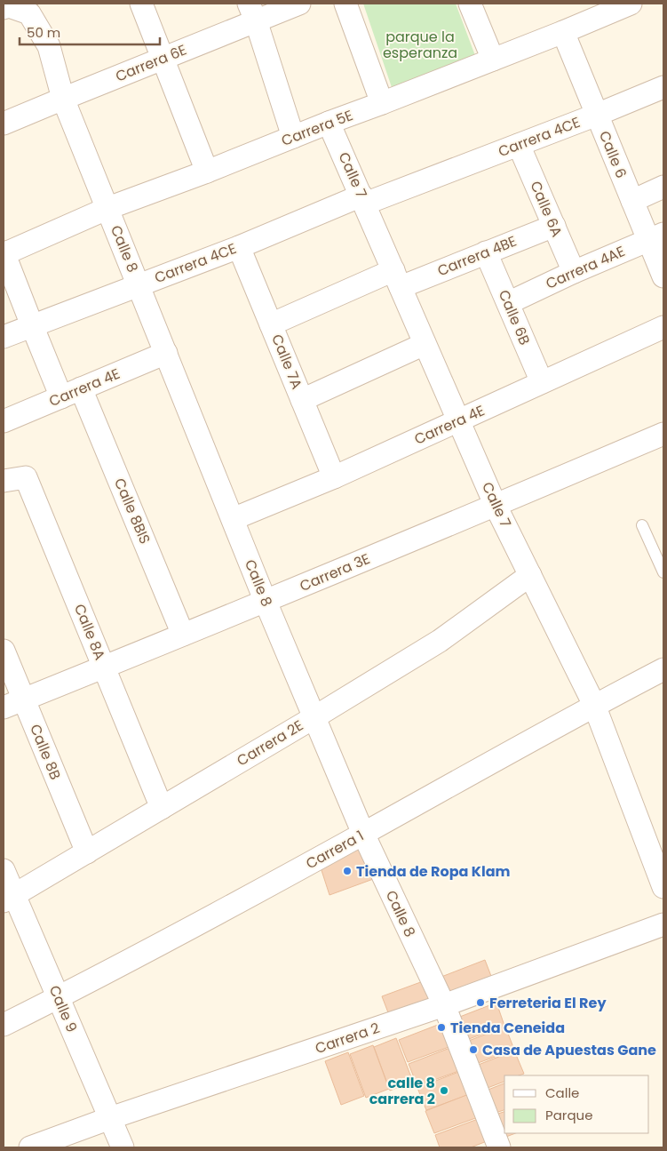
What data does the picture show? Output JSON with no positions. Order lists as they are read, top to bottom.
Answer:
{
  "streets": {
    "street": [
      "Carrera 6E",
      "Carrera 5E",
      "Carrera 4CE",
      "Calle 6",
      "Calle 7",
      "Calle 6A",
      "Calle 8",
      "Carrera 4BE",
      "Carrera 4AE",
      "Calle 6B",
      "Calle 7A",
      "Carrera 4E",
      "Calle 8BIS",
      "Carrera 3E",
      "Calle 8A",
      "Carrera 2E",
      "Calle 8B",
      "Carrera 1",
      "Calle 9",
      "Carrera 2"
    ]
  },
  "crossings": [
    ["Carrera 6E", "Calle 8"],
    ["Carrera 5E", "Calle 6"],
    ["Carrera 5E", "Calle 7"],
    ["Carrera 5E", "Calle 8"],
    ["Carrera 4CE", "Calle 6"],
    ["Carrera 4CE", "Calle 7"],
    ["Carrera 4CE", "Calle 6A"],
    ["Carrera 4CE", "Calle 8"],
    ["Carrera 4CE", "Calle 7A"],
    ["Calle 6", "Carrera 4AE"],
    ["Calle 7", "Carrera 4BE"],
    ["Calle 7", "Carrera 4E"],
    ["Calle 7", "Carrera 3E"],
    ["Calle 7", "Carrera 2E"],
    ["Calle 7", "Carrera 1"],
    ["Calle 6A", "Carrera 4BE"],
    ["Calle 6A", "Carrera 4AE"],
    ["Calle 8", "Carrera 4E"],
    ["Calle 8", "Carrera 3E"],
    ["Calle 8", "Carrera 2E"],
    ["Calle 8", "Carrera 1"],
    ["Calle 8", "Carrera 2"],
    ["Carrera 4BE", "Calle 6B"],
    ["Carrera 4BE", "Calle 7A"],
    ["Carrera 4AE", "Calle 6B"],
    ["Calle 6B", "Carrera 4E"],
    ["Calle 7A", "Carrera 4E"],
    ["Carrera 4E", "Calle 8BIS"],
    ["Calle 8BIS", "Carrera 3E"],
    ["Carrera 3E", "Calle 8A"],
    ["Carrera 3E", "Calle 8B"],
    ["Calle 8A", "Carrera 2E"],
    ["Carrera 2E", "Calle 8B"],
    ["Carrera 2E", "Calle 9"],
    ["Carrera 1", "Calle 9"],
    ["Calle 9", "Carrera 2"]
  ],
  "parks": ["parque la esperanza"],
  "places": [
    "Tienda de Ropa Klam",
    "Ferreteria El Rey",
    "Tienda Ceneida",
    "Casa de Apuestas Gane",
    "calle 8 carrera 2"
  ],
  "legend": ["Calle", "Parque"],
  "scale_bar": "50 m"
}
